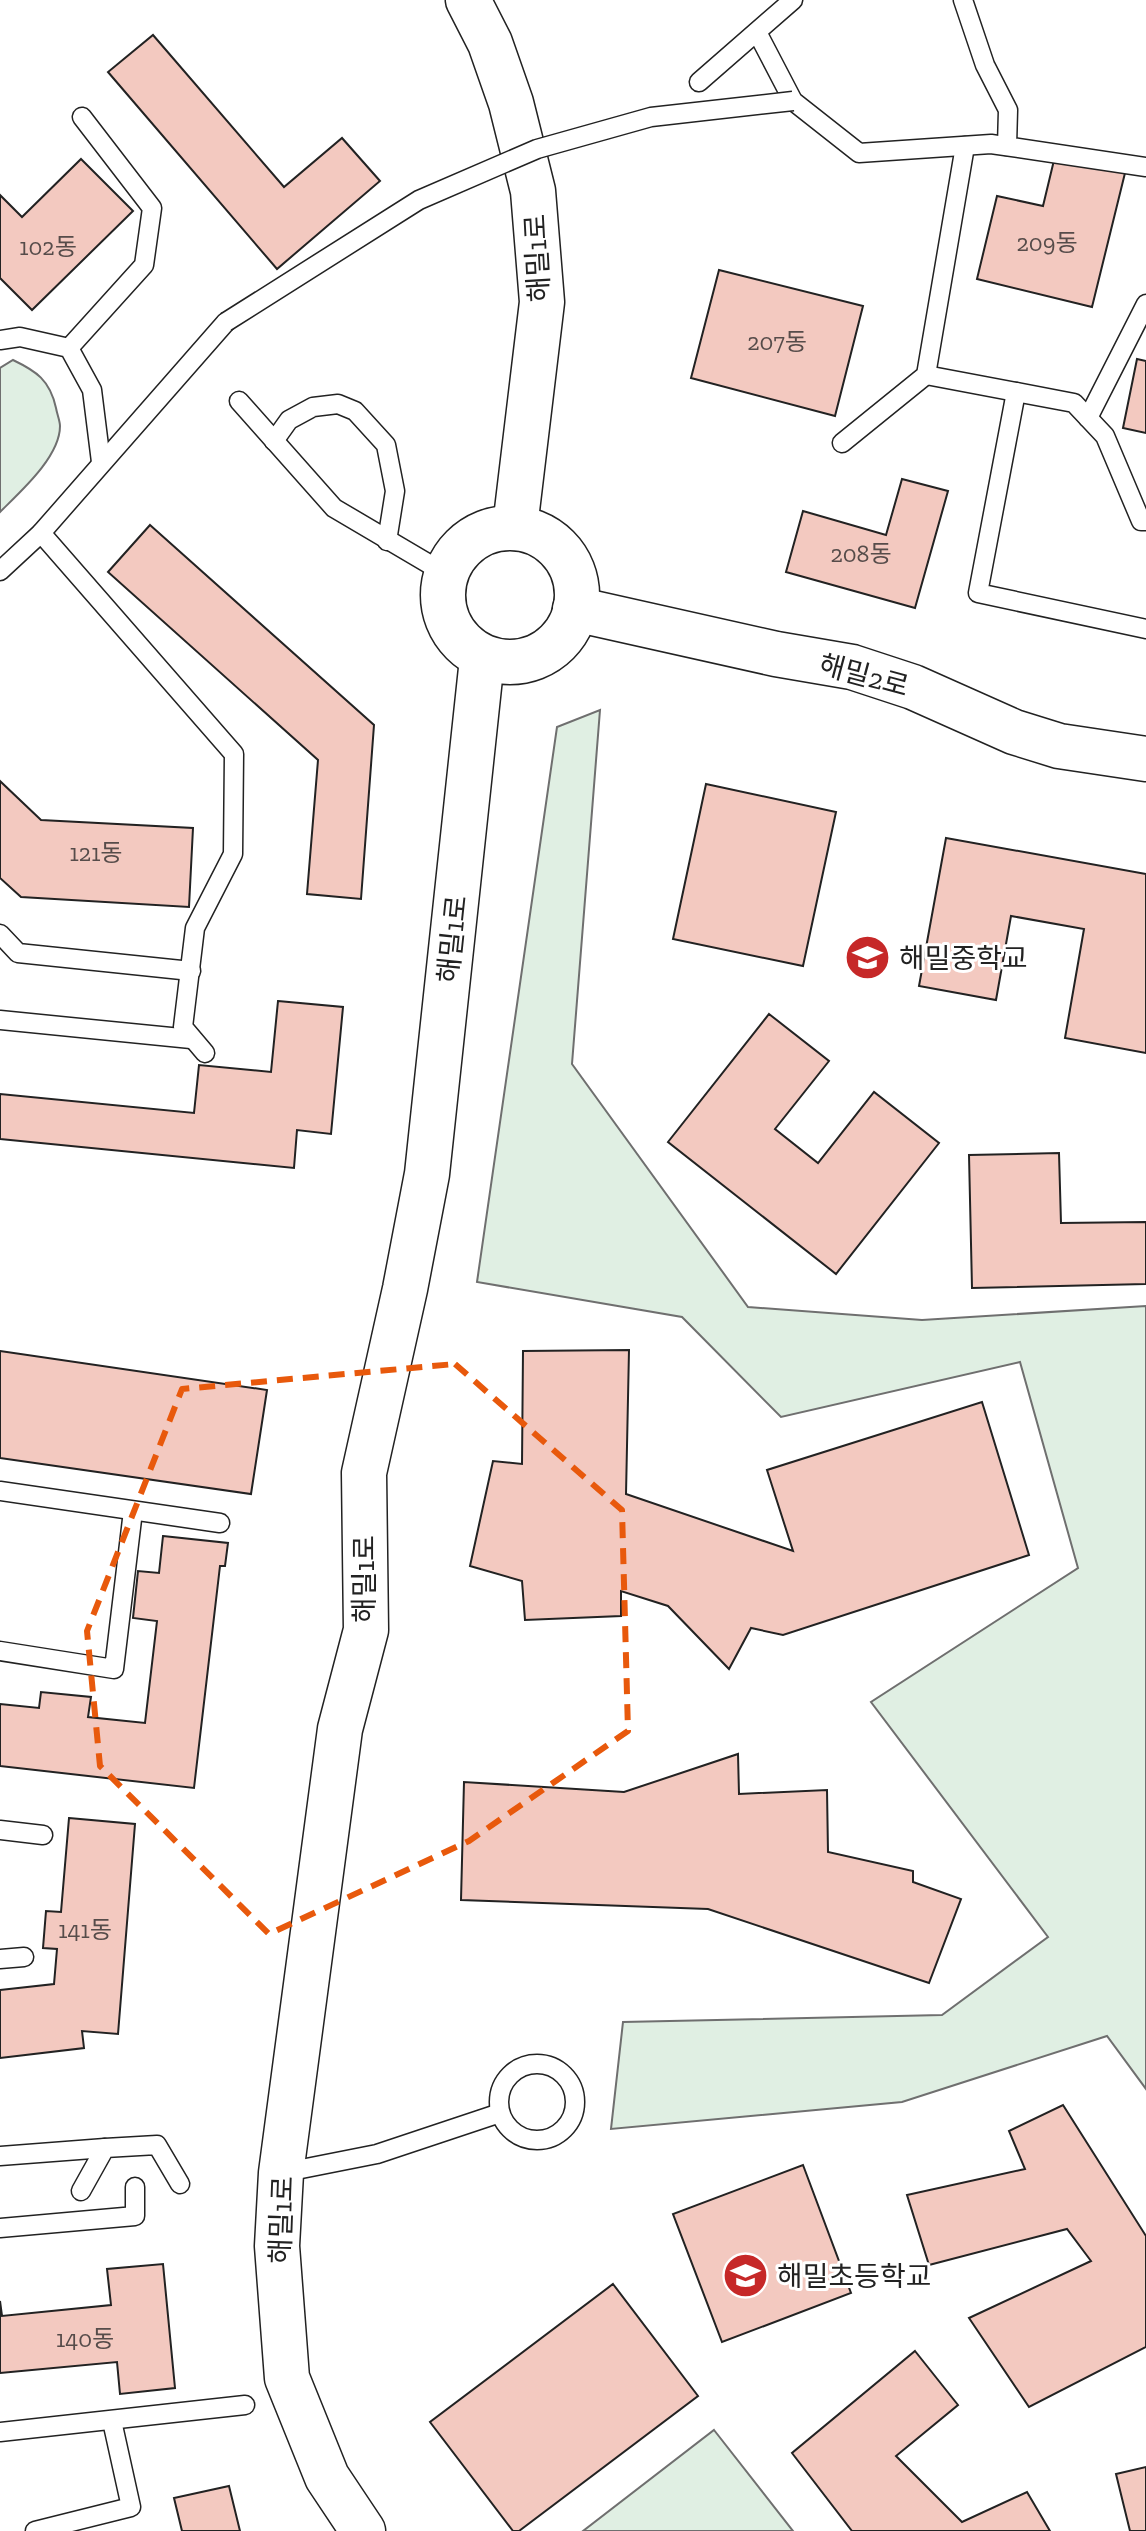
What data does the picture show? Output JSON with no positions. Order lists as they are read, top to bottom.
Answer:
{
  "streets": {
    "street": ["해밀1로", "해밀2로"]
  },
  "crossings": [
    ["해밀1로", "해밀2로"]
  ],
  "places": {
    "school or university": ["해밀중학교", "해밀초등학교"]
  },
  "house_numbers": [
    "209동",
    "102동",
    "207동",
    "208동",
    "121동",
    "141동",
    "140동"
  ]
}
